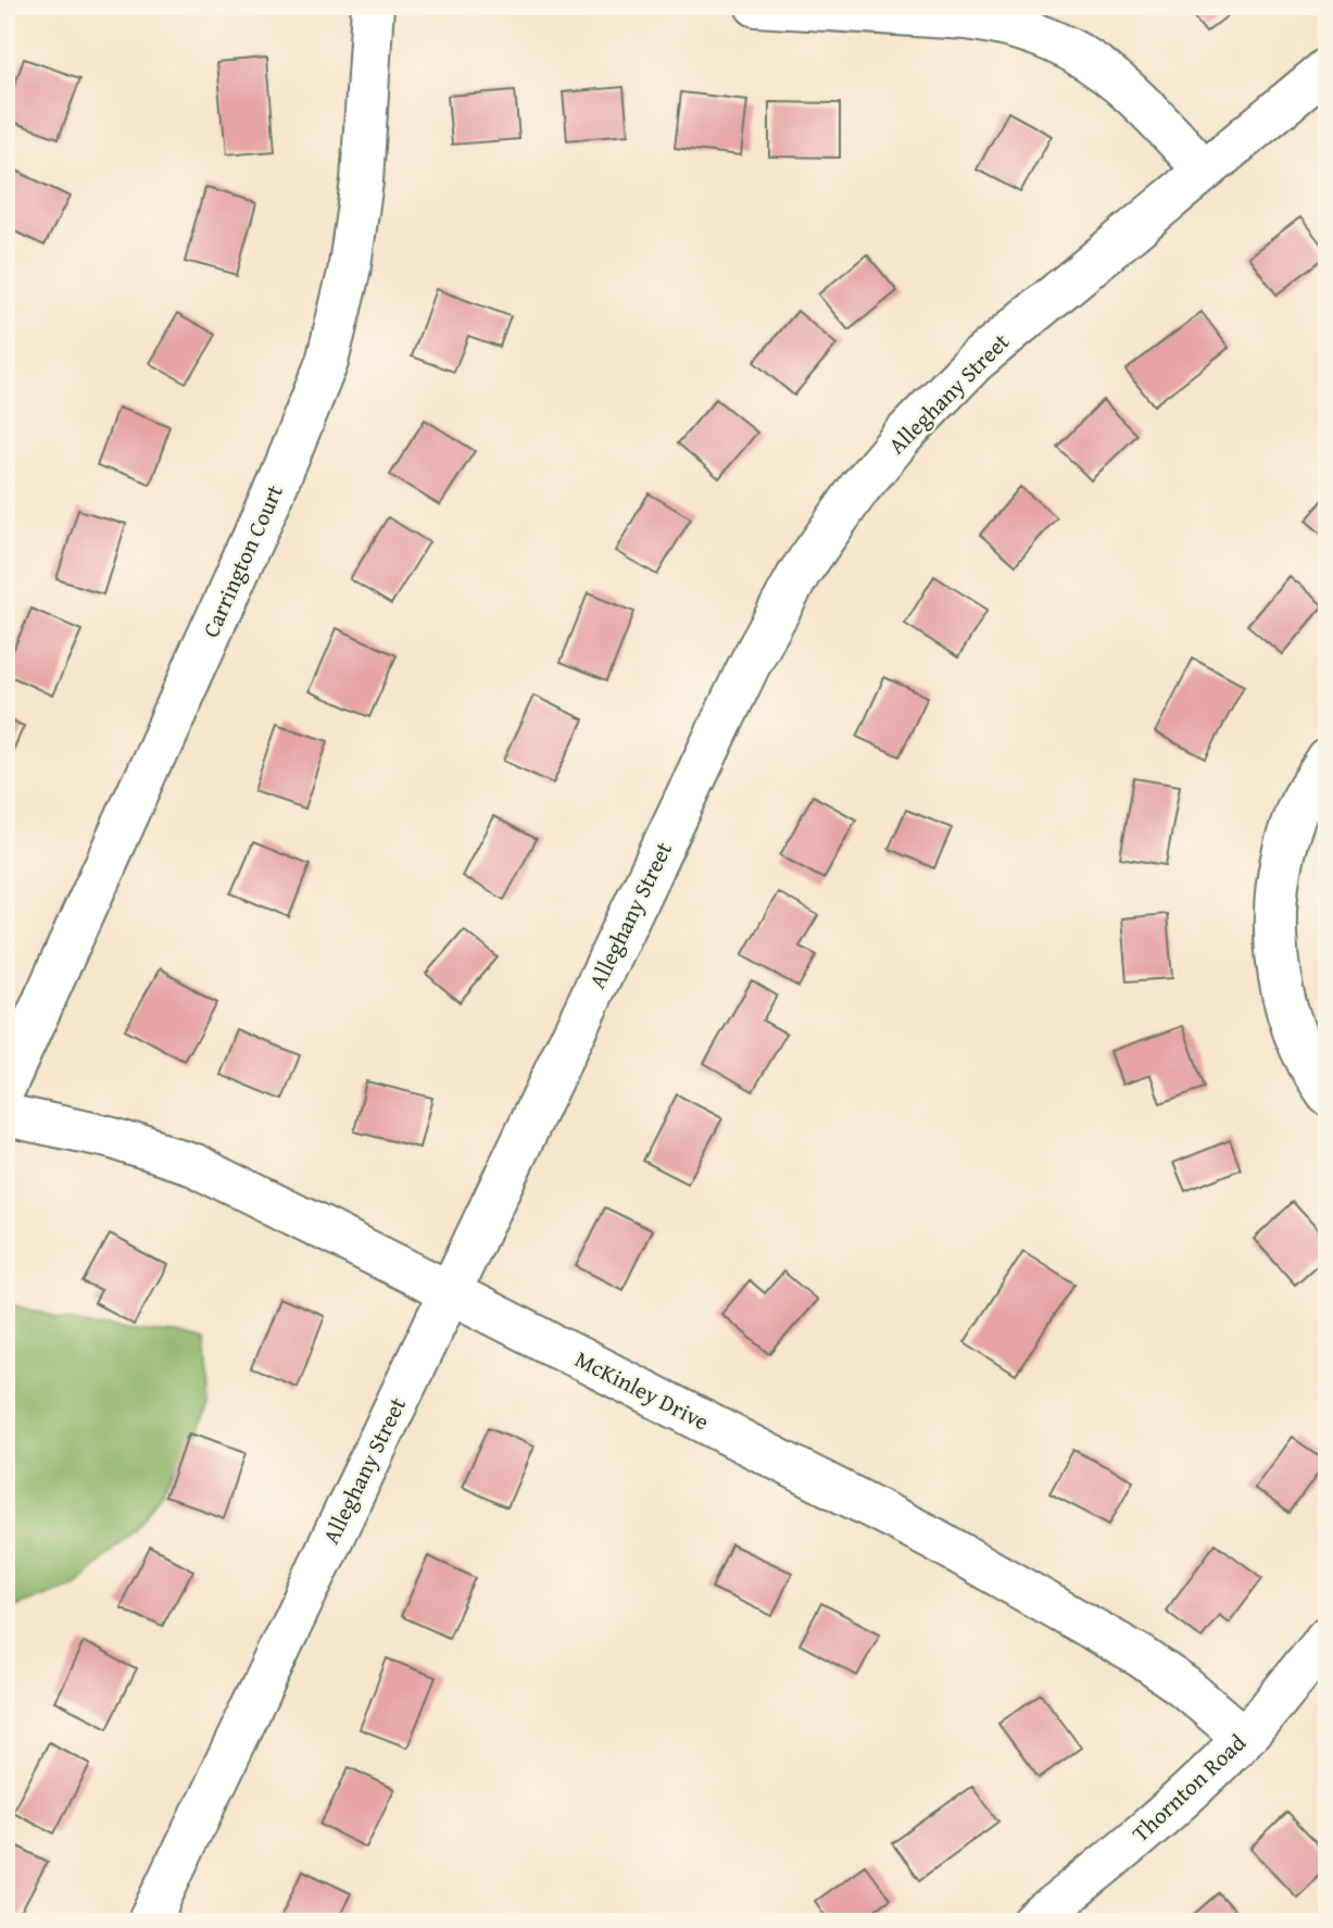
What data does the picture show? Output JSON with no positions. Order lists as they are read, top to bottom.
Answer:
{
  "streets": {
    "street": [
      "Alleghany Street",
      "Carrington Court",
      "McKinley Drive",
      "Thornton Road"
    ]
  },
  "crossings": [
    ["Alleghany Street", "McKinley Drive"],
    ["McKinley Drive", "Thornton Road"]
  ]
}
